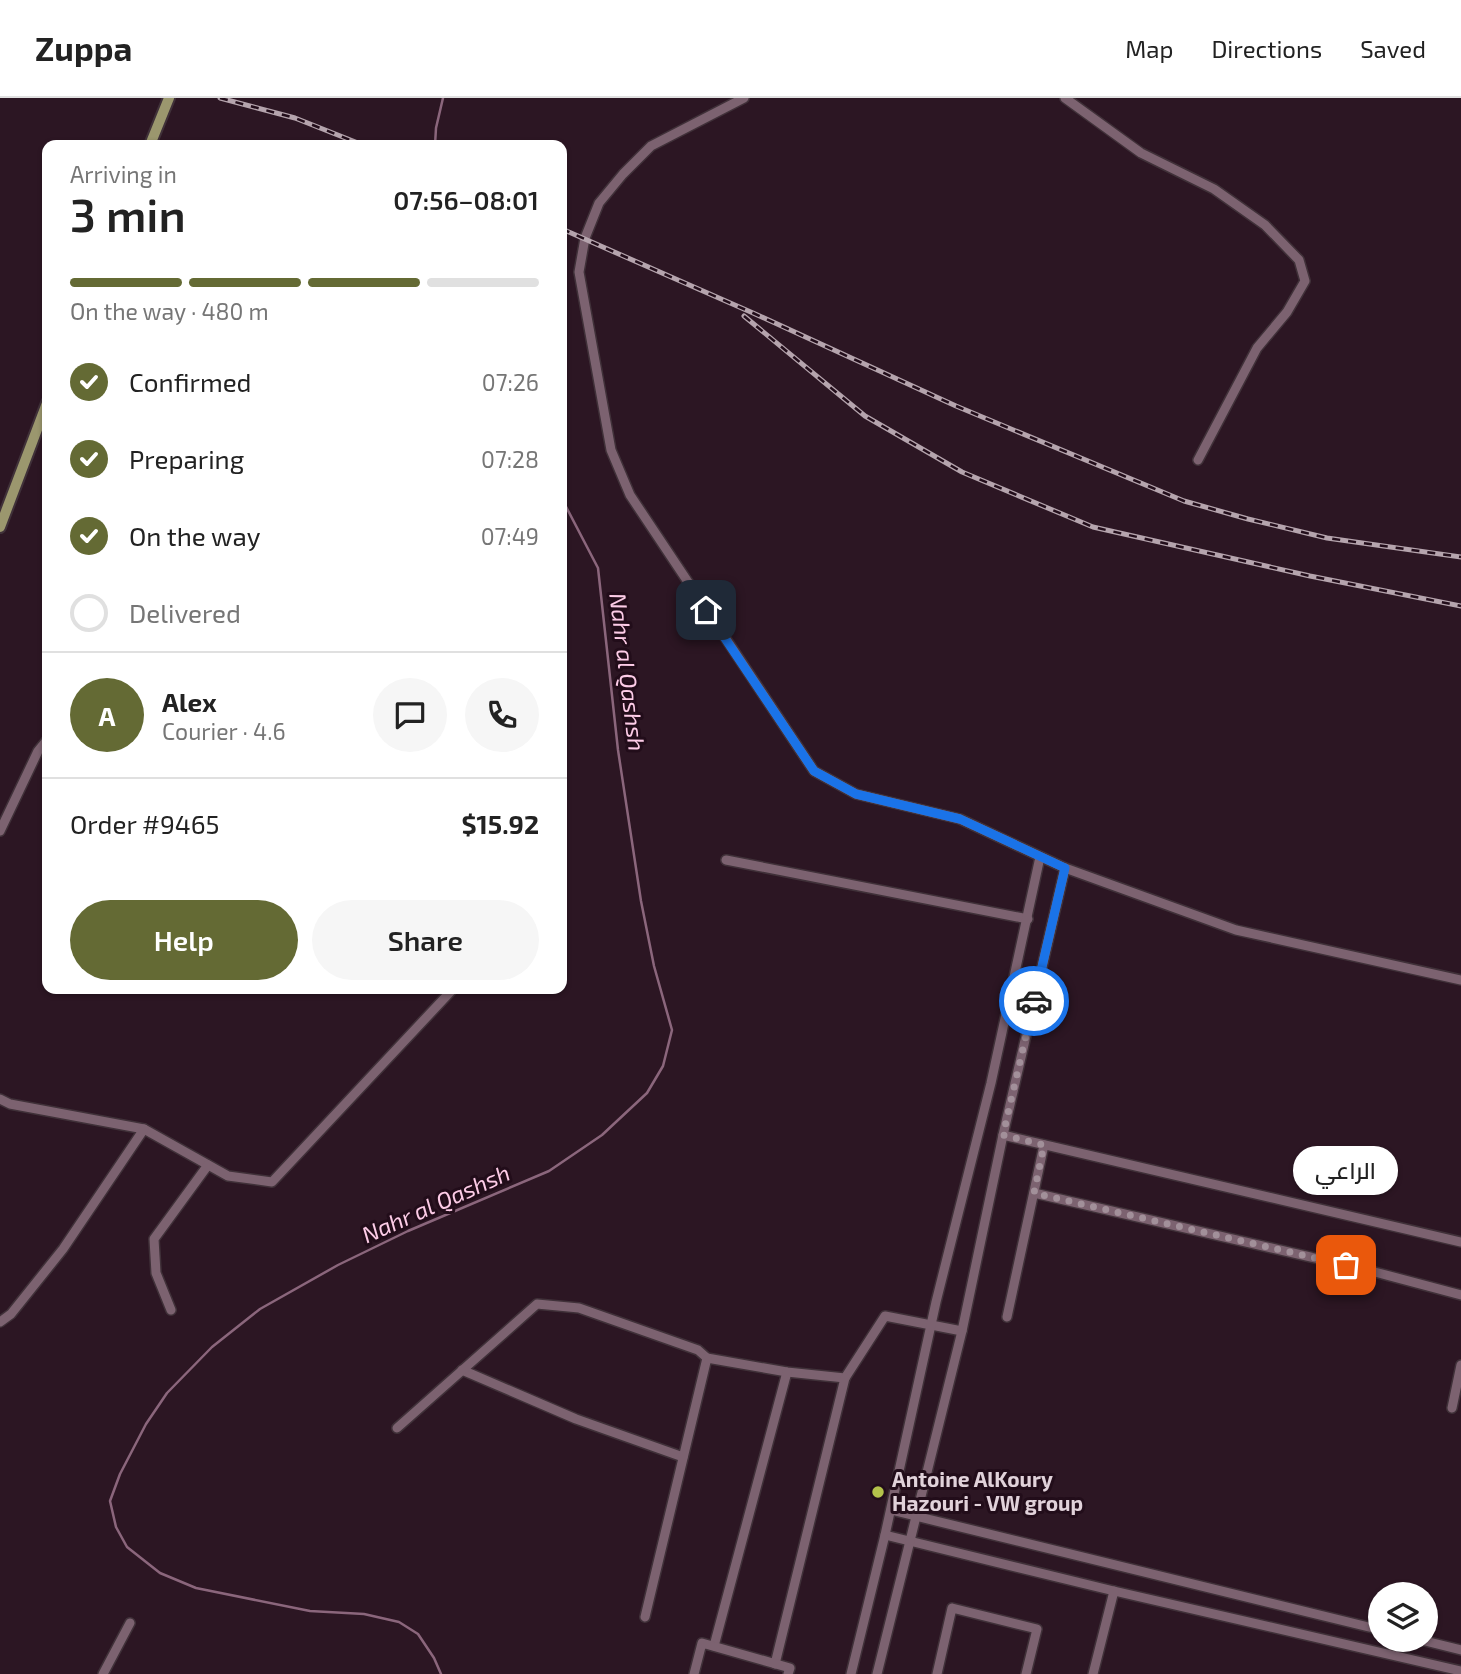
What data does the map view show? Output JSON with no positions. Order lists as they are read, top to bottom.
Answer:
{
  "water": ["Nahr al Qashsh"],
  "places": ["الراعي", "Antoine AlKoury Hazouri - VW group"],
  "page": {
    "header": "Zuppa",
    "nav": ["Map", "Directions", "Saved"],
    "heading": ["3 min", "Arriving in", "07:56–08:01"],
    "panel": [
      "Alex",
      "Courier · 4.6",
      "Order #9465",
      "$15.92"
    ],
    "bar": "On the way · 480 m",
    "list": [
      ["Confirmed", "07:26"],
      ["Preparing", "07:28"],
      ["On the way", "07:49"],
      "Delivered"
    ],
    "round": "A",
    "buttons": ["Help", "Share"],
    "bubble": "الراعي"
  }
}
